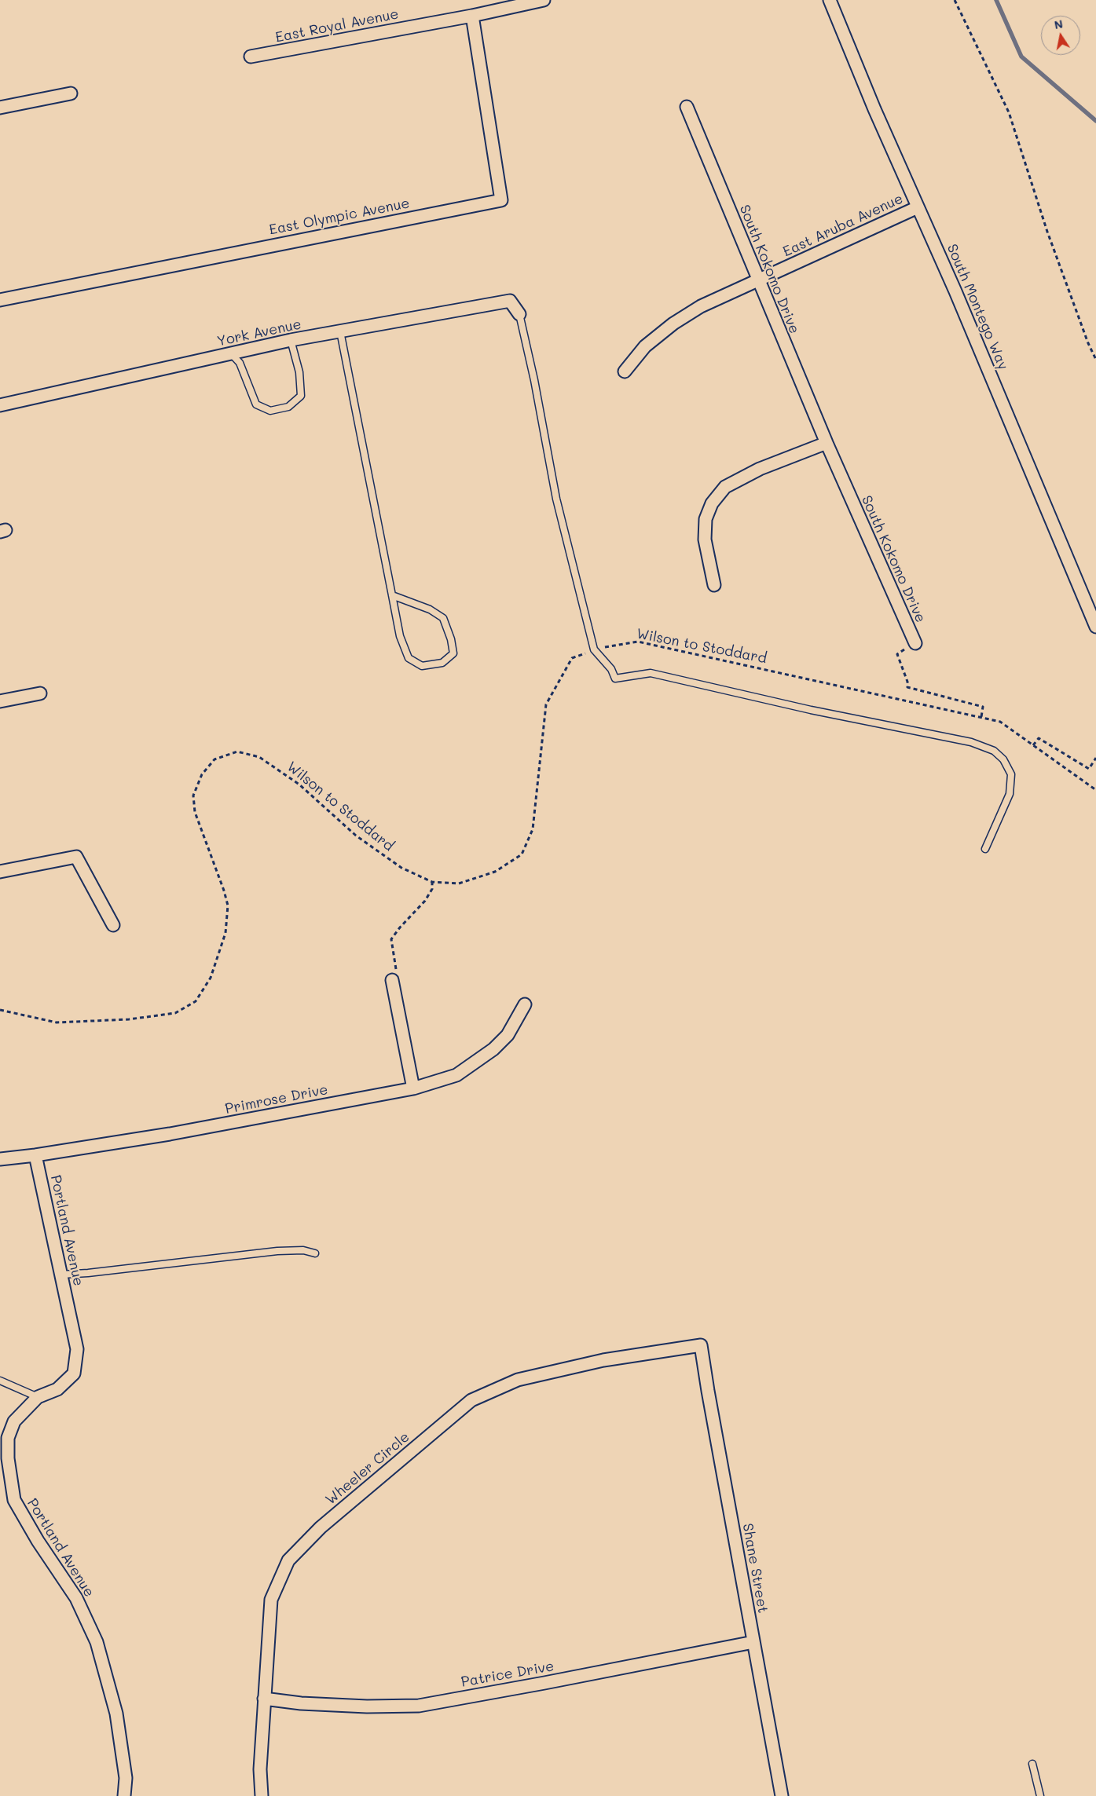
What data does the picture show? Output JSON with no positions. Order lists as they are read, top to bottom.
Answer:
{
  "streets": {
    "street": [
      "East Royal Avenue",
      "East Olympic Avenue",
      "East Aruba Avenue",
      "South Kokomo Drive",
      "South Montego Way",
      "York Avenue",
      "Primrose Drive",
      "Portland Avenue",
      "Wheeler Circle",
      "Shane Street",
      "Patrice Drive"
    ],
    "path": ["Wilson to Stoddard"]
  },
  "crossings": [
    ["East Royal Avenue", "East Olympic Avenue"],
    ["East Aruba Avenue", "South Kokomo Drive"],
    ["East Aruba Avenue", "South Montego Way"],
    ["Primrose Drive", "Portland Avenue"],
    ["Wheeler Circle", "Shane Street"],
    ["Wheeler Circle", "Patrice Drive"],
    ["Shane Street", "Patrice Drive"]
  ],
  "north": "top"
}
